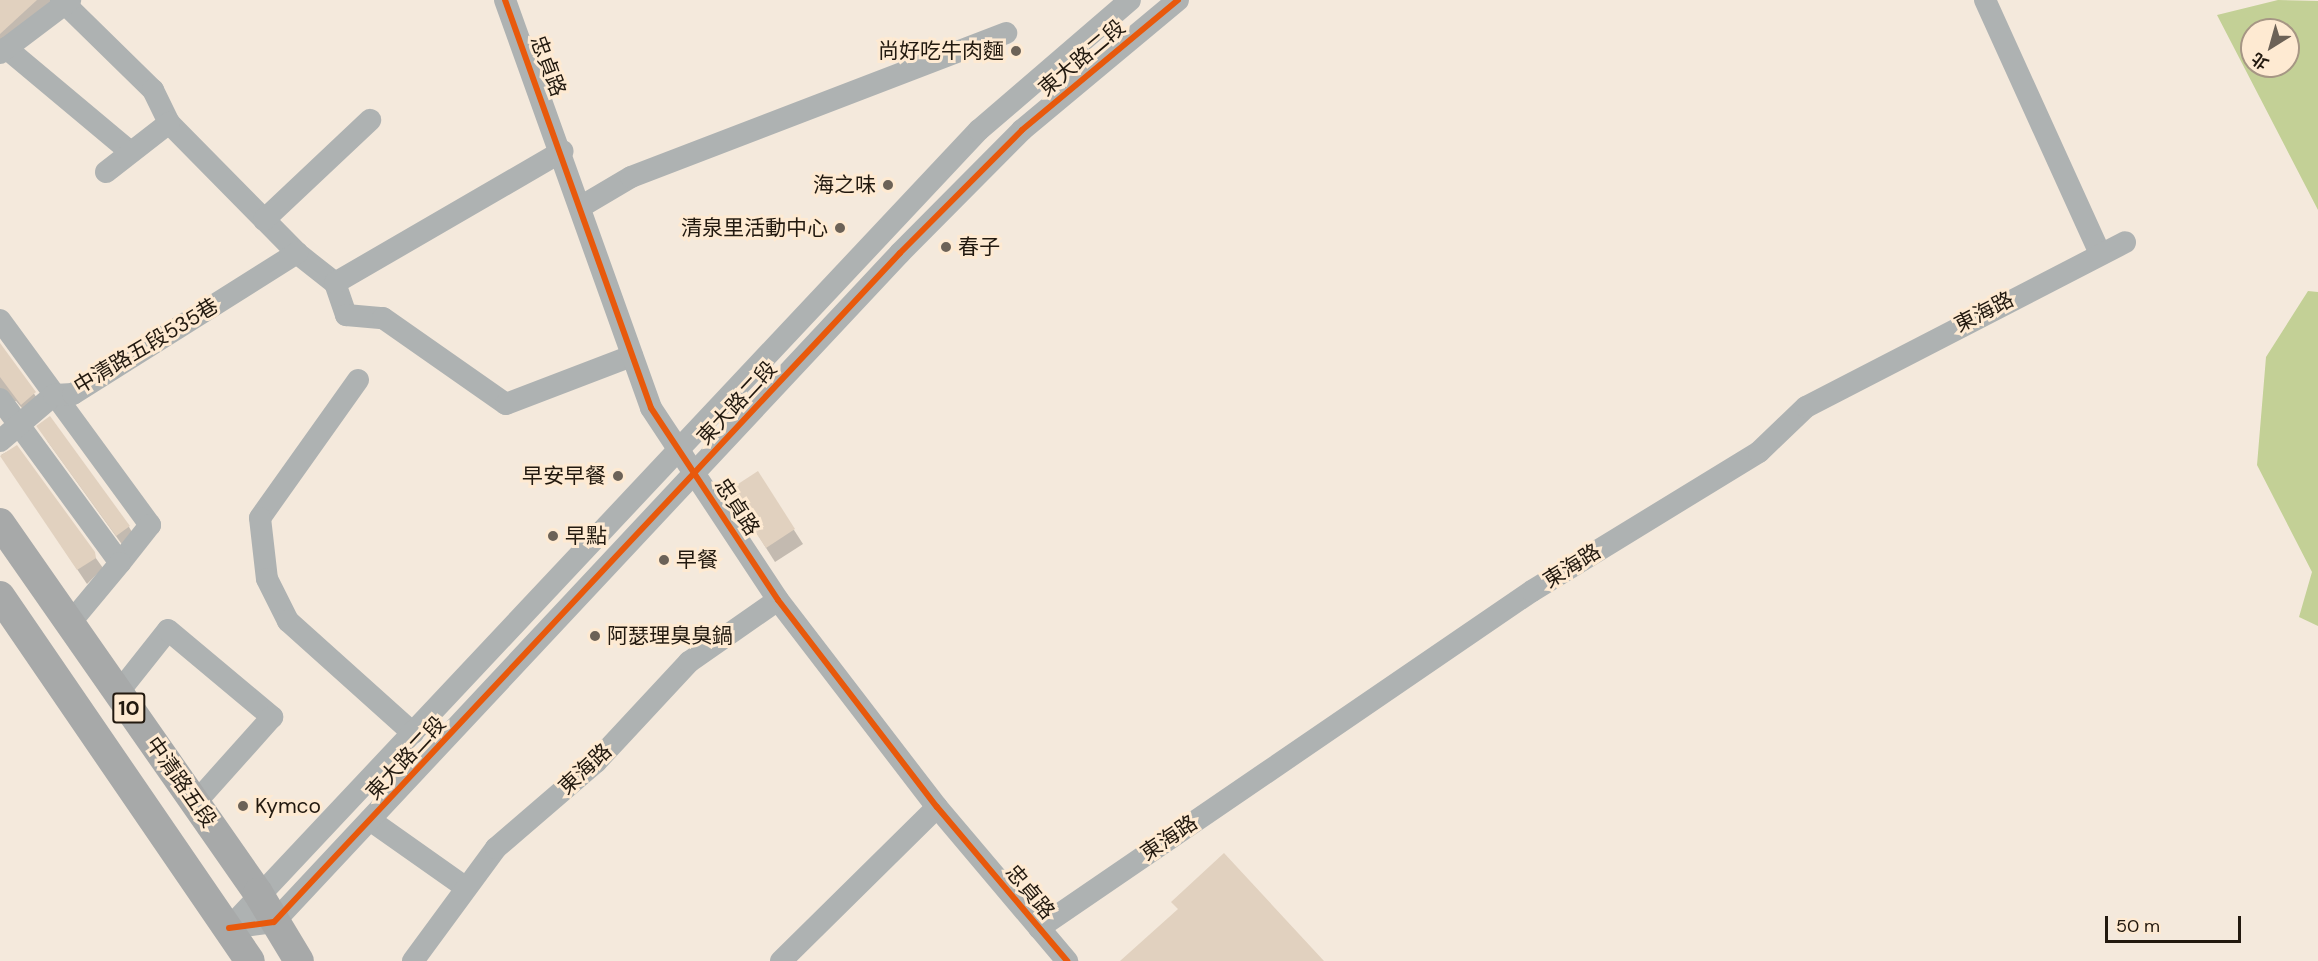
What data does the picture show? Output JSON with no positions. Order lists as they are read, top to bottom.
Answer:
{
  "streets": {
    "main road": ["10", "中清路五段"],
    "street": [
      "東大路二段",
      "忠貞路",
      "東海路",
      "中清路五段535巷"
    ]
  },
  "crossings": [
    ["東大路二段", "忠貞路"],
    ["東大路二段", "10"],
    ["東大路二段", "中清路五段"],
    ["忠貞路", "東海路"],
    ["10", "中清路五段"]
  ],
  "places": [
    "尚好吃牛肉麵",
    "海之味",
    "清泉里活動中心",
    "春子",
    "早安早餐",
    "早點",
    "早餐",
    "阿瑟理臭臭鍋",
    "Kymco"
  ],
  "scale_bar": "50 m",
  "north": "bottom left"
}
